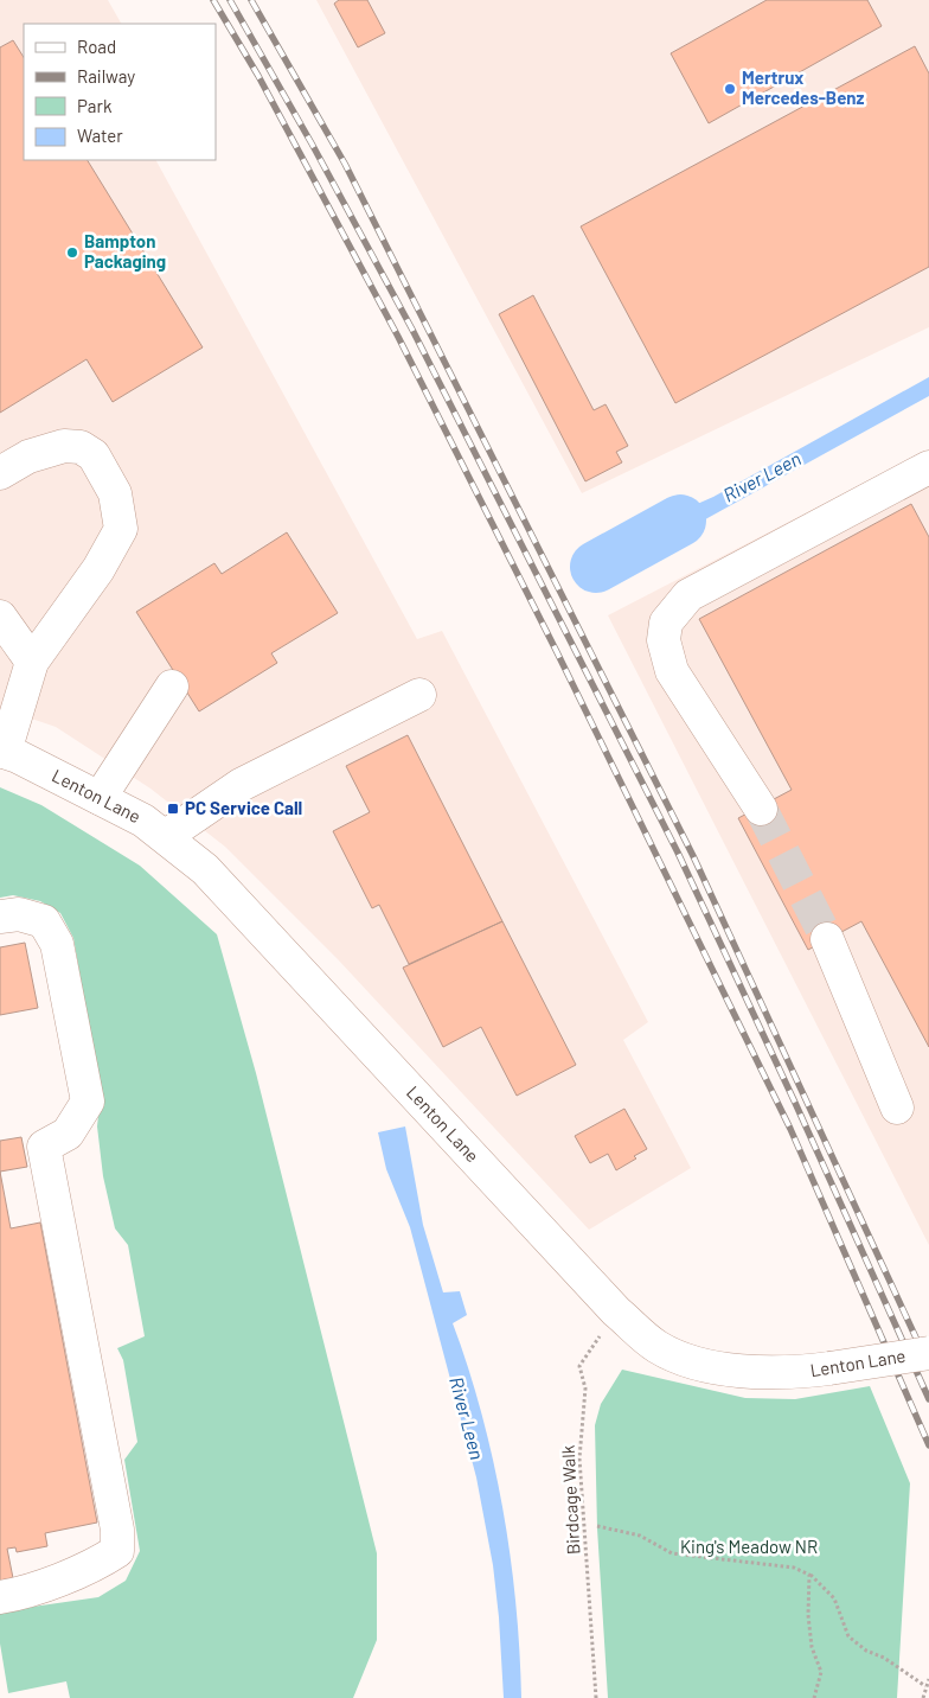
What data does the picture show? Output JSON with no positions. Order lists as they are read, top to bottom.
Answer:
{
  "streets": {
    "street": ["Lenton Lane"],
    "path": ["Birdcage Walk"]
  },
  "crossings": [
    ["Lenton Lane", "Birdcage Walk"]
  ],
  "water": ["River Leen"],
  "parks": ["King's Meadow NR"],
  "places": {
    "other": ["Mertrux Mercedes-Benz", "Bampton Packaging"],
    "transit": ["PC Service Call"]
  },
  "legend": [
    "Road",
    "Railway",
    "Park",
    "Water"
  ]
}
